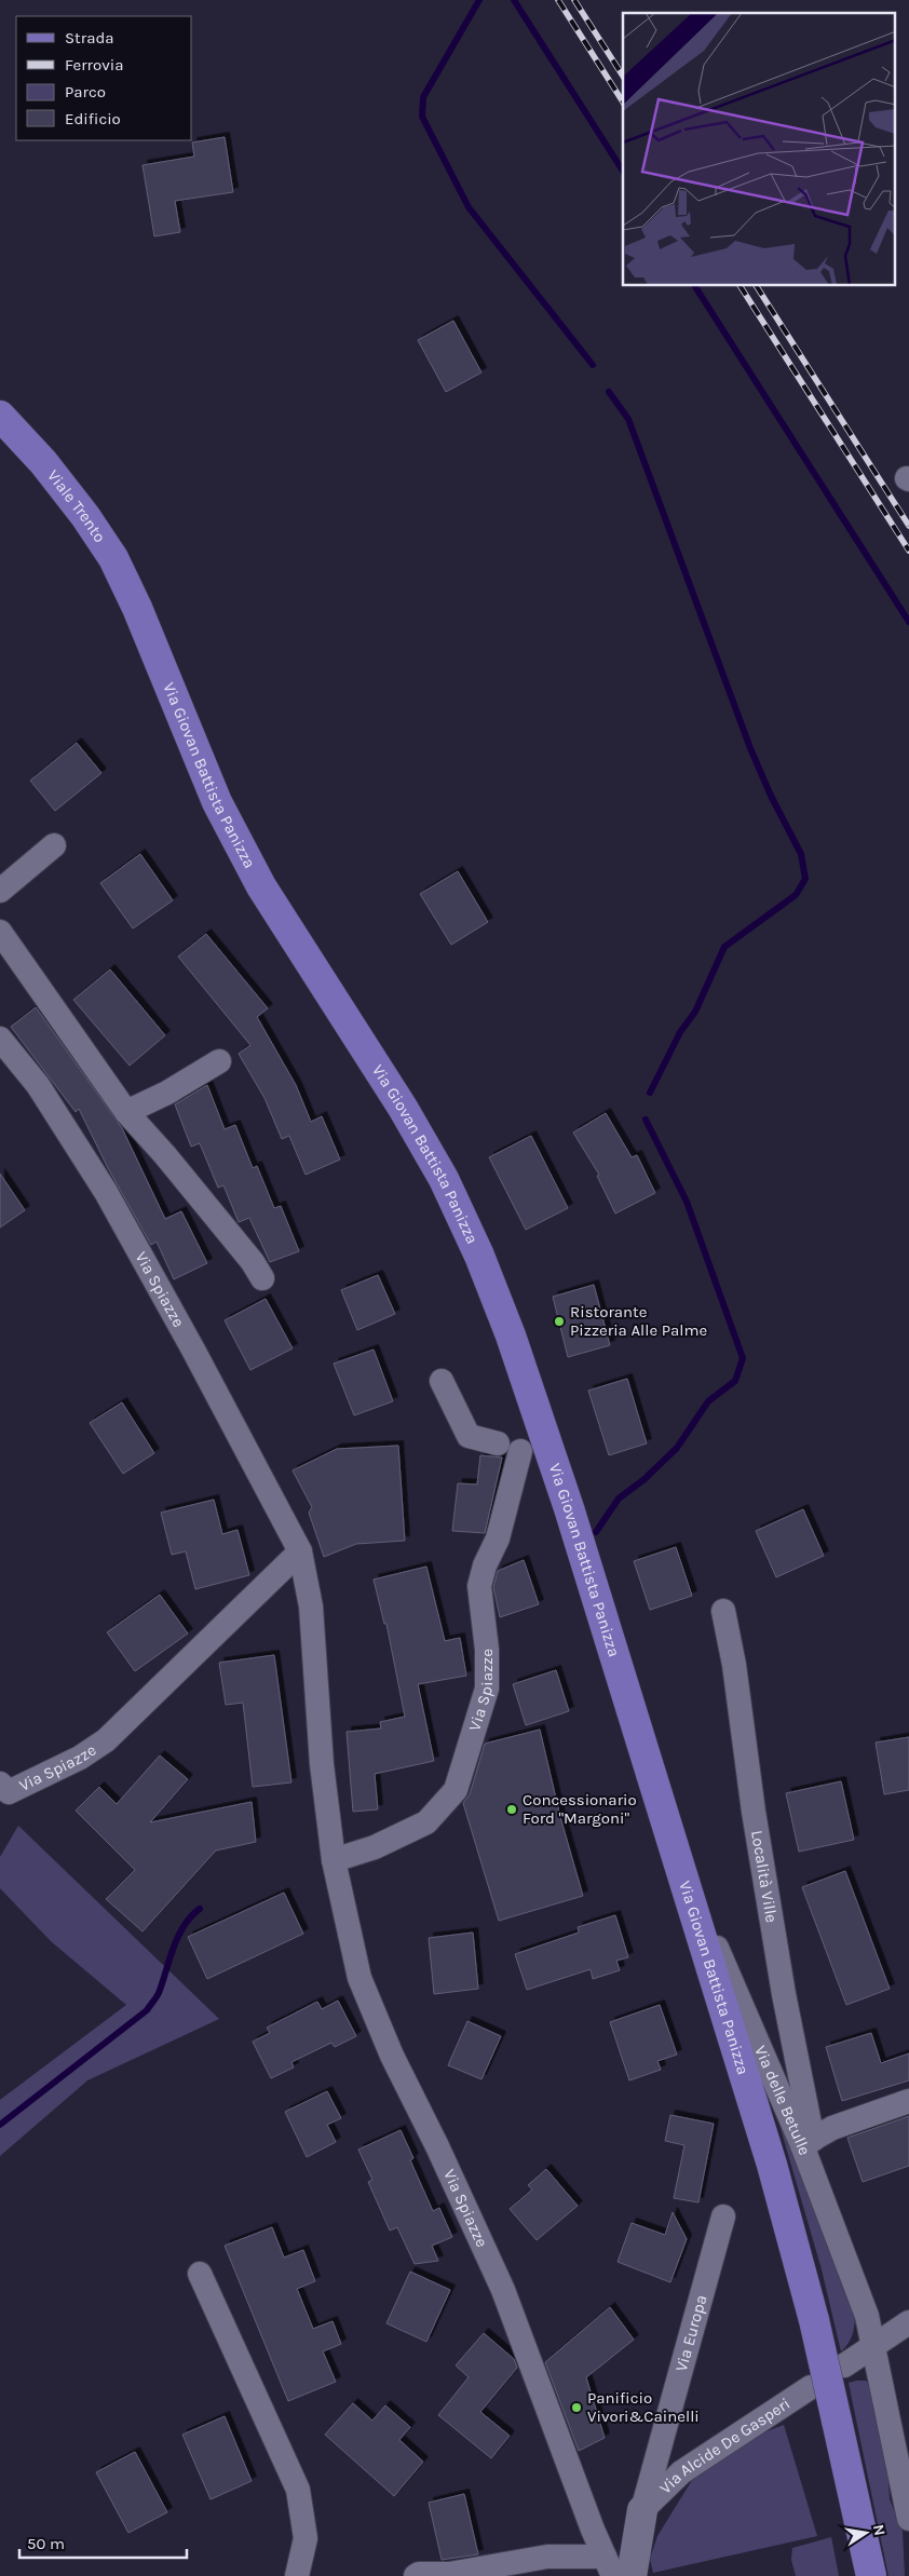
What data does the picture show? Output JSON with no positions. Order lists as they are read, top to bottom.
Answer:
{
  "streets": {
    "main road": ["Viale Trento", "Via Giovan Battista Panizza"],
    "street": [
      "Via Spiazze",
      "Località Ville",
      "Via delle Betulle",
      "Via Europa",
      "Via Alcide De Gasperi"
    ]
  },
  "crossings": [
    ["Viale Trento", "Via Giovan Battista Panizza"],
    ["Via Giovan Battista Panizza", "Via delle Betulle"],
    ["Località Ville", "Via delle Betulle"],
    ["Via Europa", "Via Alcide De Gasperi"]
  ],
  "places": ["Ristorante Pizzeria Alle Palme", "Concessionario Ford \"Margoni\"", "Panificio Vivori&Cainelli"],
  "legend": [
    "Strada",
    "Ferrovia",
    "Parco",
    "Edificio"
  ],
  "scale_bar": "50 m",
  "north": "right"
}
